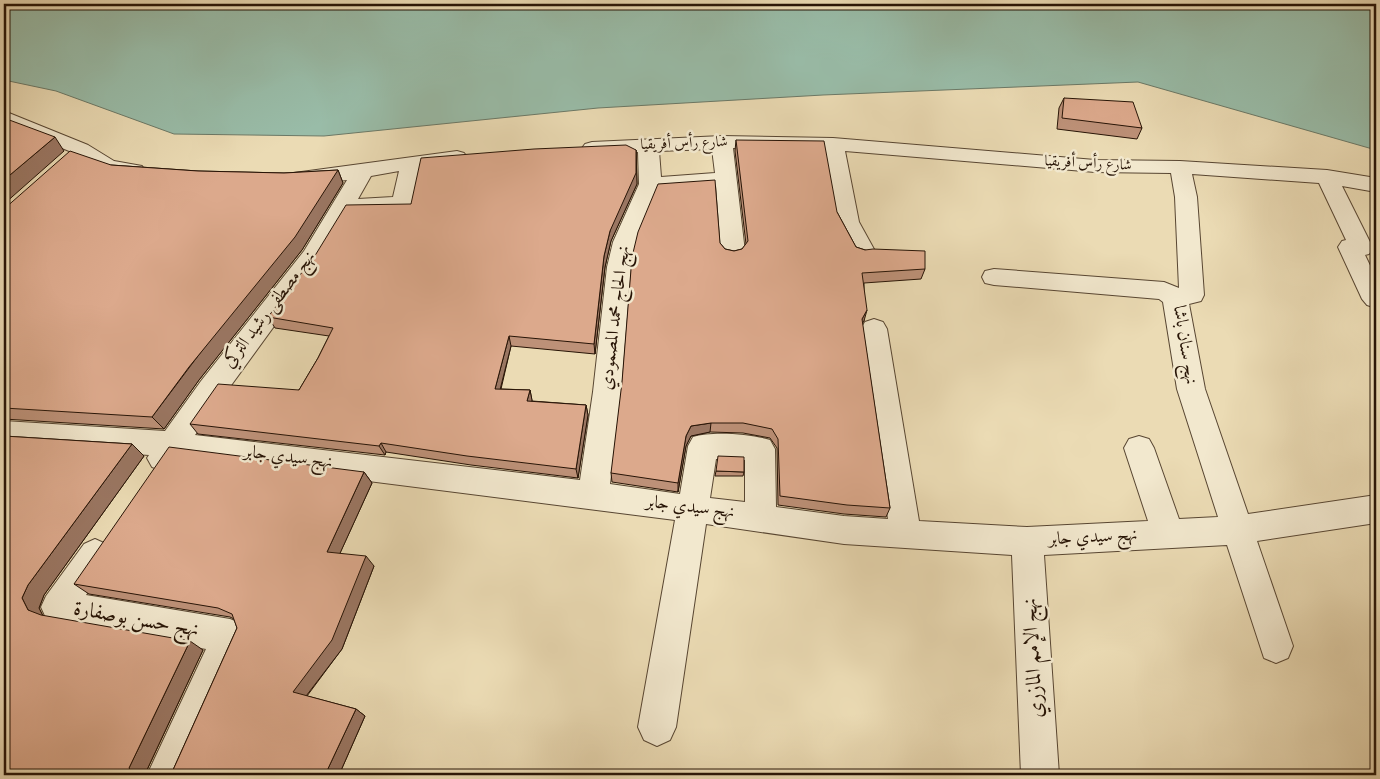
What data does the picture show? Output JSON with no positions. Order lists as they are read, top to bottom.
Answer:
{
  "streets": {
    "street": [
      "شارع رأس أفريقيا",
      "نهج مصطفى رشيد التركي",
      "نهج الحاج محمد المصمودي",
      "نهج سنان باشا",
      "نهج سيدي جابر",
      "نهج حسن بوصفارة",
      "نهج الإمم المازري"
    ]
  },
  "crossings": [
    ["شارع رأس أفريقيا", "نهج الحاج محمد المصمودي"],
    ["شارع رأس أفريقيا", "نهج سنان باشا"],
    ["نهج مصطفى رشيد التركي", "نهج سيدي جابر"],
    ["نهج الحاج محمد المصمودي", "نهج سيدي جابر"],
    ["نهج سنان باشا", "نهج سيدي جابر"],
    ["نهج سيدي جابر", "نهج الإمم المازري"]
  ]
}
